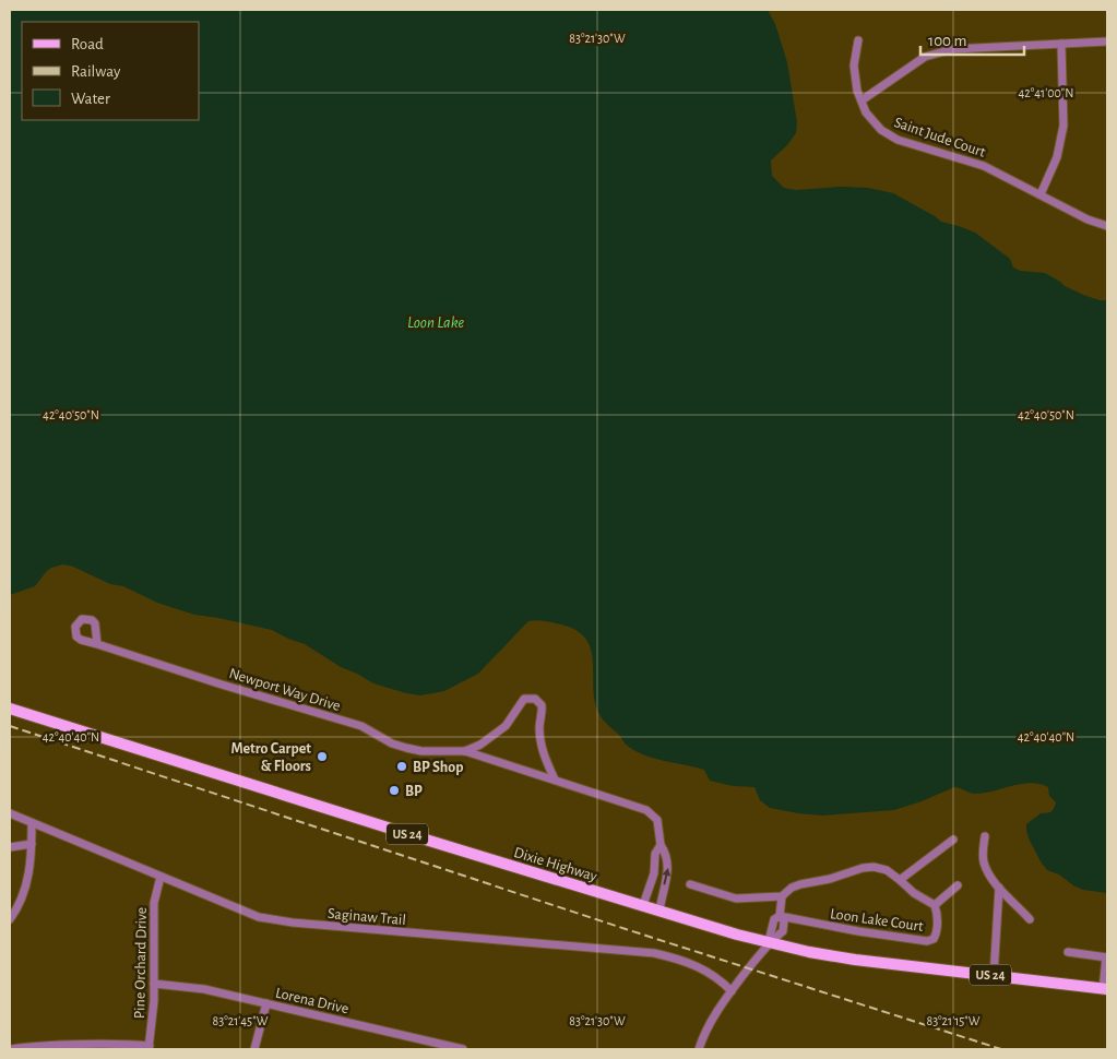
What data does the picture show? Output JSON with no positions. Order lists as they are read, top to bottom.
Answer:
{
  "streets": {
    "main road": ["US 24", "Dixie Highway"],
    "street": [
      "Saint Jude Court",
      "Newport Way Drive",
      "Saginaw Trail",
      "Loon Lake Court",
      "Pine Orchard Drive",
      "Lorena Drive"
    ]
  },
  "crossings": [
    ["Newport Way Drive", "Dixie Highway"],
    ["Saginaw Trail", "Pine Orchard Drive"],
    ["Pine Orchard Drive", "Lorena Drive"]
  ],
  "water": ["Loon Lake"],
  "places": ["Metro Carpet & Floors", "BP Shop", "BP"],
  "legend": ["Road", "Railway", "Water"],
  "scale_bar": "100 m",
  "coordinates": [
    "83°21'30\"W",
    "42°41'00\"N",
    "42°40'50\"N",
    "42°40'40\"N",
    "83°21'45\"W",
    "83°21'15\"W"
  ]
}
